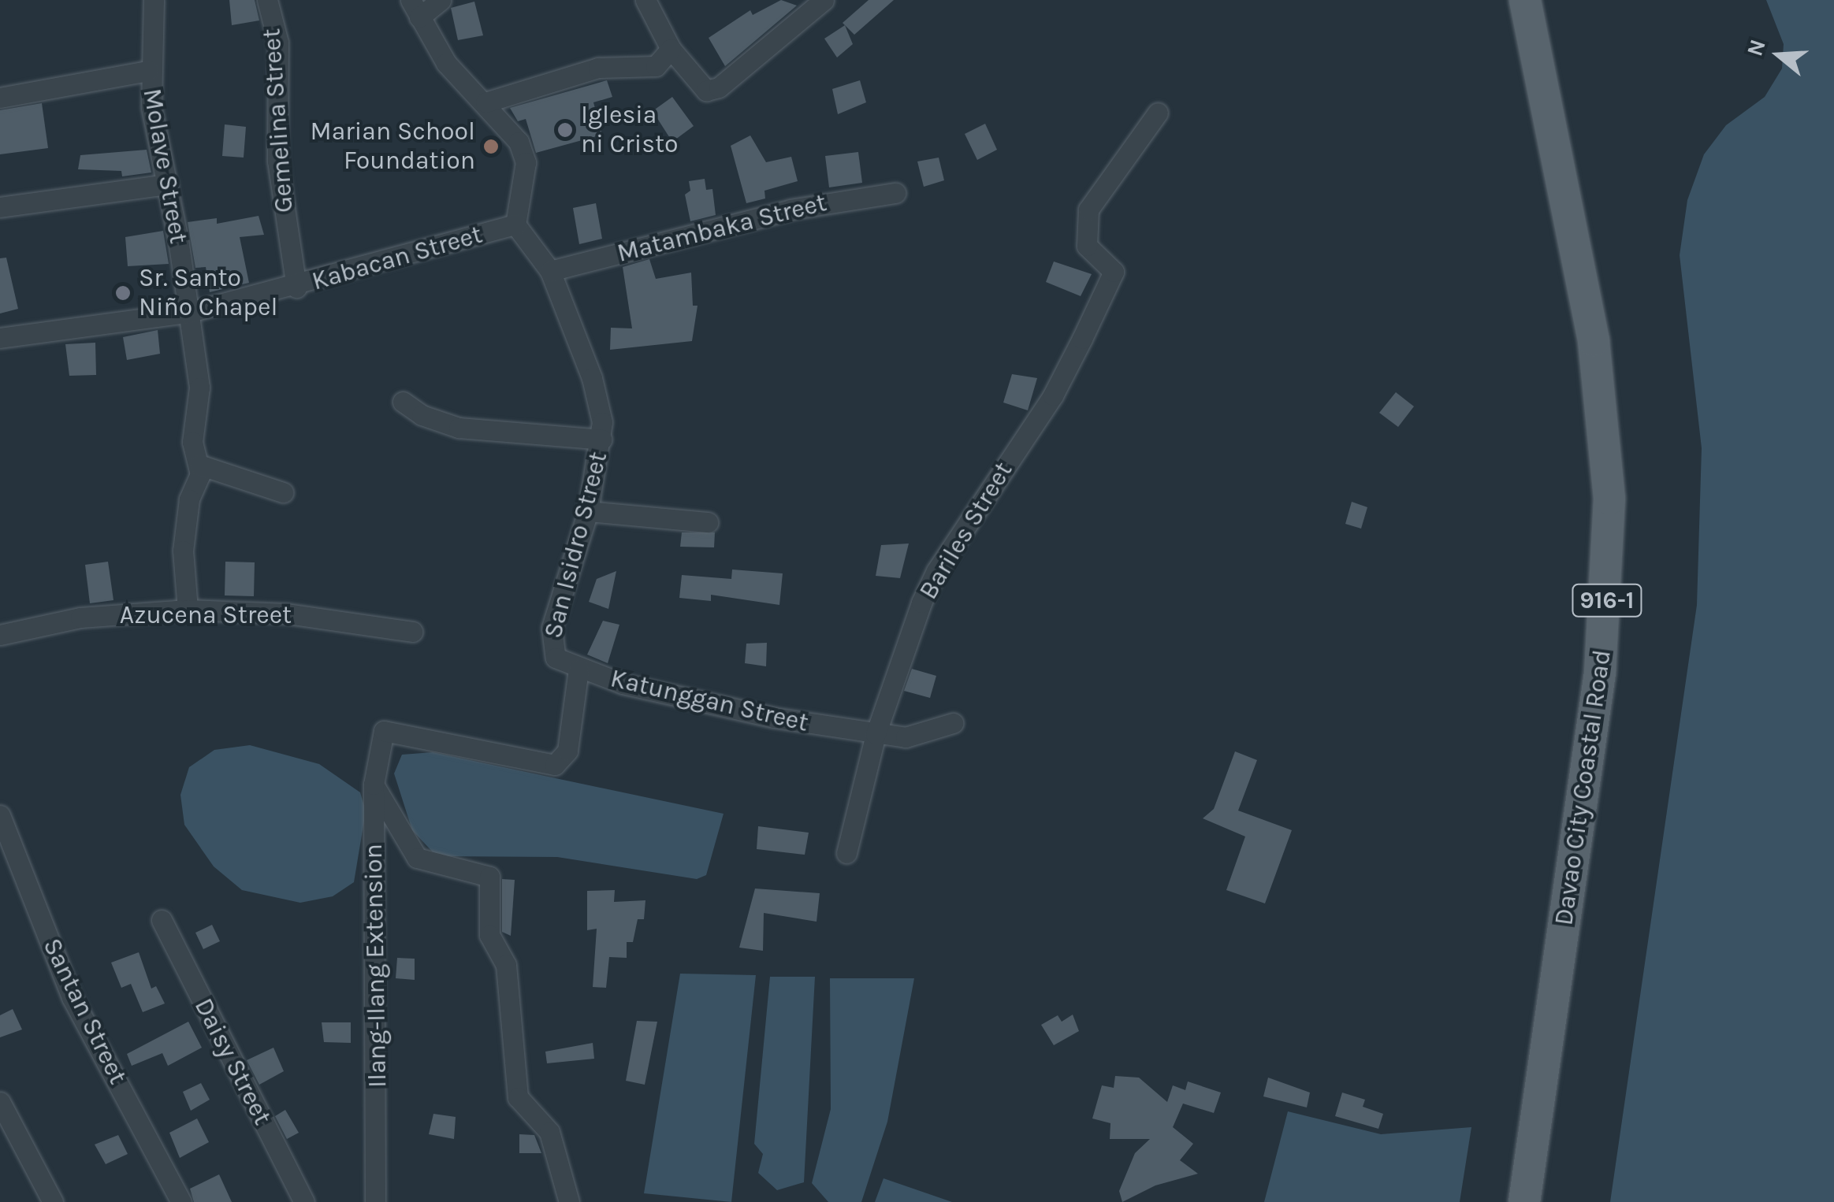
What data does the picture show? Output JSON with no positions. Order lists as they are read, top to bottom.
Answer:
{
  "streets": {
    "main road": ["916-1", "Davao City Coastal Road"],
    "street": [
      "Gemelina Street",
      "Molave Street",
      "Matambaka Street",
      "Kabacan Street",
      "Bariles Street",
      "San Isidro Street",
      "Azucena Street",
      "Katunggan Street",
      "Ilang-Ilang Extension",
      "Santan Street",
      "Daisy Street"
    ]
  },
  "crossings": [
    ["Gemelina Street", "Kabacan Street"],
    ["Molave Street", "Kabacan Street"],
    ["Molave Street", "Azucena Street"],
    ["Matambaka Street", "San Isidro Street"],
    ["Kabacan Street", "San Isidro Street"],
    ["Bariles Street", "Katunggan Street"],
    ["San Isidro Street", "Katunggan Street"],
    ["Katunggan Street", "Ilang-Ilang Extension"]
  ],
  "places": ["Iglesia ni Cristo", "Marian School Foundation", "Sr. Santo Niño Chapel"],
  "north": "left"
}
